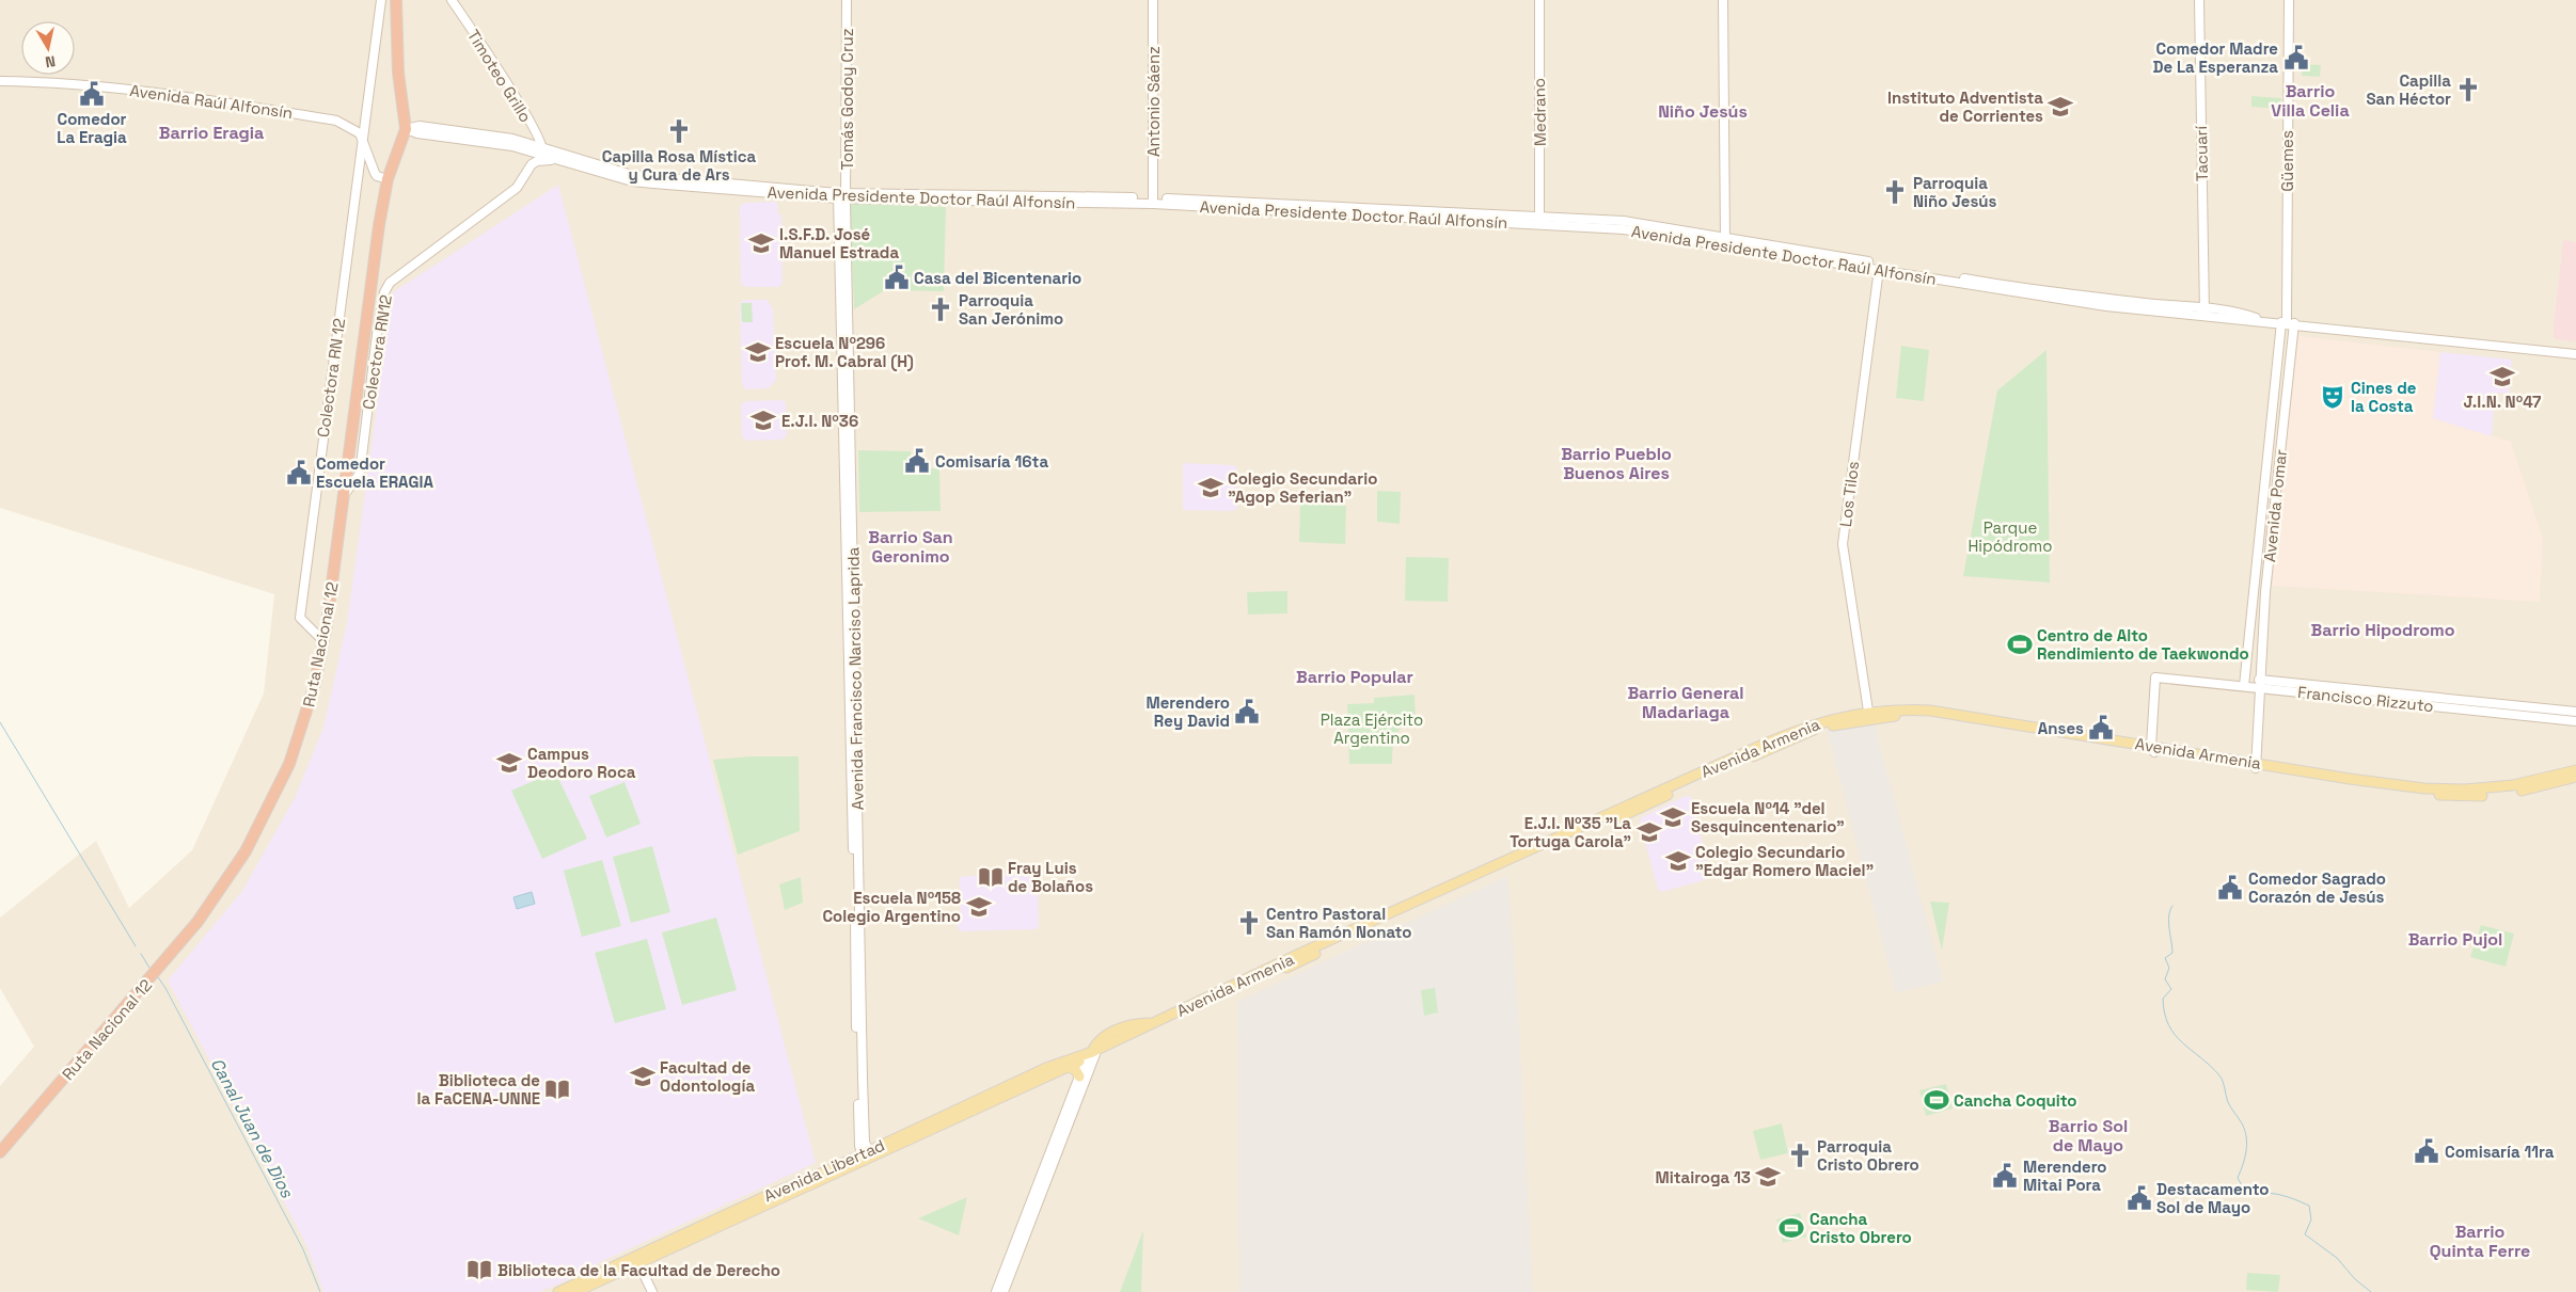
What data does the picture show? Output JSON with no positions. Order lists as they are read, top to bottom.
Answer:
{
  "streets": {
    "highway": ["Ruta Nacional 12"],
    "main road": [
      "Timoteo Grillo",
      "Tomás Godoy Cruz",
      "Avenida Raúl Alfonsín",
      "Antonio Sáenz",
      "Medrano",
      "Tacuarí",
      "Güemes",
      "Avenida Presidente Doctor Raúl Alfonsín",
      "Colectora RN12",
      "Colectora RN 12",
      "Los Tilos",
      "Avenida Pomar",
      "Avenida Francisco Narciso Laprida",
      "Francisco Rizzuto",
      "Avenida Armenia",
      "Avenida Libertad"
    ]
  },
  "crossings": [
    ["Timoteo Grillo", "Avenida Presidente Doctor Raúl Alfonsín"],
    ["Tomás Godoy Cruz", "Avenida Presidente Doctor Raúl Alfonsín"],
    ["Tomás Godoy Cruz", "Avenida Francisco Narciso Laprida"],
    ["Avenida Raúl Alfonsín", "Colectora RN 12"],
    ["Antonio Sáenz", "Avenida Presidente Doctor Raúl Alfonsín"],
    ["Medrano", "Avenida Presidente Doctor Raúl Alfonsín"],
    ["Tacuarí", "Avenida Presidente Doctor Raúl Alfonsín"],
    ["Güemes", "Avenida Presidente Doctor Raúl Alfonsín"],
    ["Güemes", "Avenida Pomar"],
    ["Avenida Presidente Doctor Raúl Alfonsín", "Colectora RN12"],
    ["Avenida Presidente Doctor Raúl Alfonsín", "Los Tilos"],
    ["Avenida Presidente Doctor Raúl Alfonsín", "Avenida Pomar"],
    ["Avenida Presidente Doctor Raúl Alfonsín", "Ruta Nacional 12"],
    ["Avenida Presidente Doctor Raúl Alfonsín", "Avenida Francisco Narciso Laprida"],
    ["Colectora RN12", "Ruta Nacional 12"],
    ["Colectora RN 12", "Ruta Nacional 12"],
    ["Los Tilos", "Avenida Armenia"],
    ["Avenida Pomar", "Francisco Rizzuto"],
    ["Avenida Pomar", "Avenida Armenia"],
    ["Avenida Francisco Narciso Laprida", "Avenida Libertad"],
    ["Francisco Rizzuto", "Avenida Armenia"],
    ["Avenida Armenia", "Avenida Libertad"]
  ],
  "districts": [
    "Barrio Villa Celia",
    "Niño Jesús",
    "Barrio Eragia",
    "Barrio Pueblo Buenos Aires",
    "Barrio San Geronimo",
    "Barrio Hipodromo",
    "Barrio Popular",
    "Barrio General Madariaga",
    "Barrio Pujol",
    "Barrio Sol de Mayo",
    "Barrio Quinta Ferre"
  ],
  "water": ["Canal Juan de Dios"],
  "parks": ["Parque Hipódromo", "Plaza Ejército Argentino"],
  "places": {
    "public building": [
      "Comedor Madre De La Esperanza",
      "Comedor La Eragia",
      "Casa del Bicentenario",
      "Comisaría 16ta",
      "Comedor Escuela ERAGIA",
      "Merendero Rey David",
      "Anses",
      "Comedor Sagrado Corazón de Jesús",
      "Comisaría 11ra",
      "Merendero Mitai Pora",
      "Destacamento Sol de Mayo"
    ],
    "church": [
      "Capilla San Héctor",
      "Capilla Rosa Mística y Cura de Ars",
      "Parroquia Niño Jesús",
      "Parroquia San Jerónimo",
      "Centro Pastoral San Ramón Nonato",
      "Parroquia Cristo Obrero"
    ],
    "school or university": [
      "Instituto Adventista de Corrientes",
      "I.S.F.D. José Manuel Estrada",
      "Escuela Nº296 Prof. M. Cabral (H)",
      "J.I.N. Nº47",
      "E.J.I. Nº36",
      "Colegio Secundario \"Agop Seferian\"",
      "Campus Deodoro Roca",
      "Escuela Nº14 \"del Sesquincentenario\"",
      "E.J.I. Nº35 \"La Tortuga Carola\"",
      "Colegio Secundario \"Edgar Romero Maciel\"",
      "Escuela Nº158 Colegio Argentino",
      "Facultad de Odontología",
      "Mitairoga 13"
    ],
    "theatre": ["Cines de la Costa"],
    "sports": ["Centro de Alto Rendimiento de Taekwondo", "Cancha Coquito", "Cancha Cristo Obrero"],
    "library": ["Fray Luis de Bolaños", "Biblioteca de la FaCENA-UNNE", "Biblioteca de la Facultad de Derecho"]
  },
  "north": "bottom"
}
